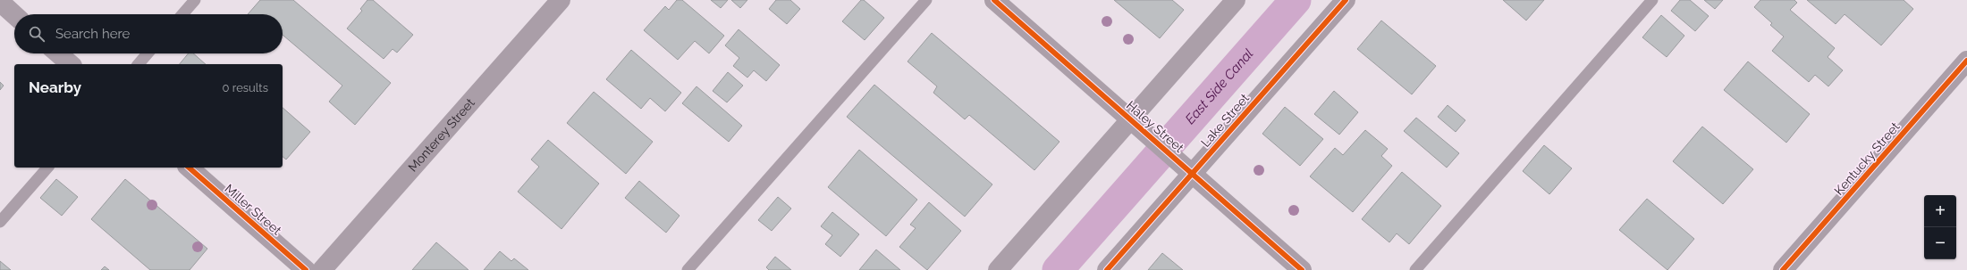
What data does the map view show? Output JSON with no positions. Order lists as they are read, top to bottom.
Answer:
{
  "streets": {
    "main road": ["Monterey Street"],
    "street": [
      "Lake Street",
      "Haley Street",
      "Kentucky Street",
      "Miller Street"
    ]
  },
  "crossings": [
    ["Lake Street", "Haley Street"]
  ],
  "water": ["East Side Canal"],
  "page": {
    "search": "Search here",
    "heading": ["Nearby", "0 results"],
    "map_buttons": ["+", "−"]
  }
}
